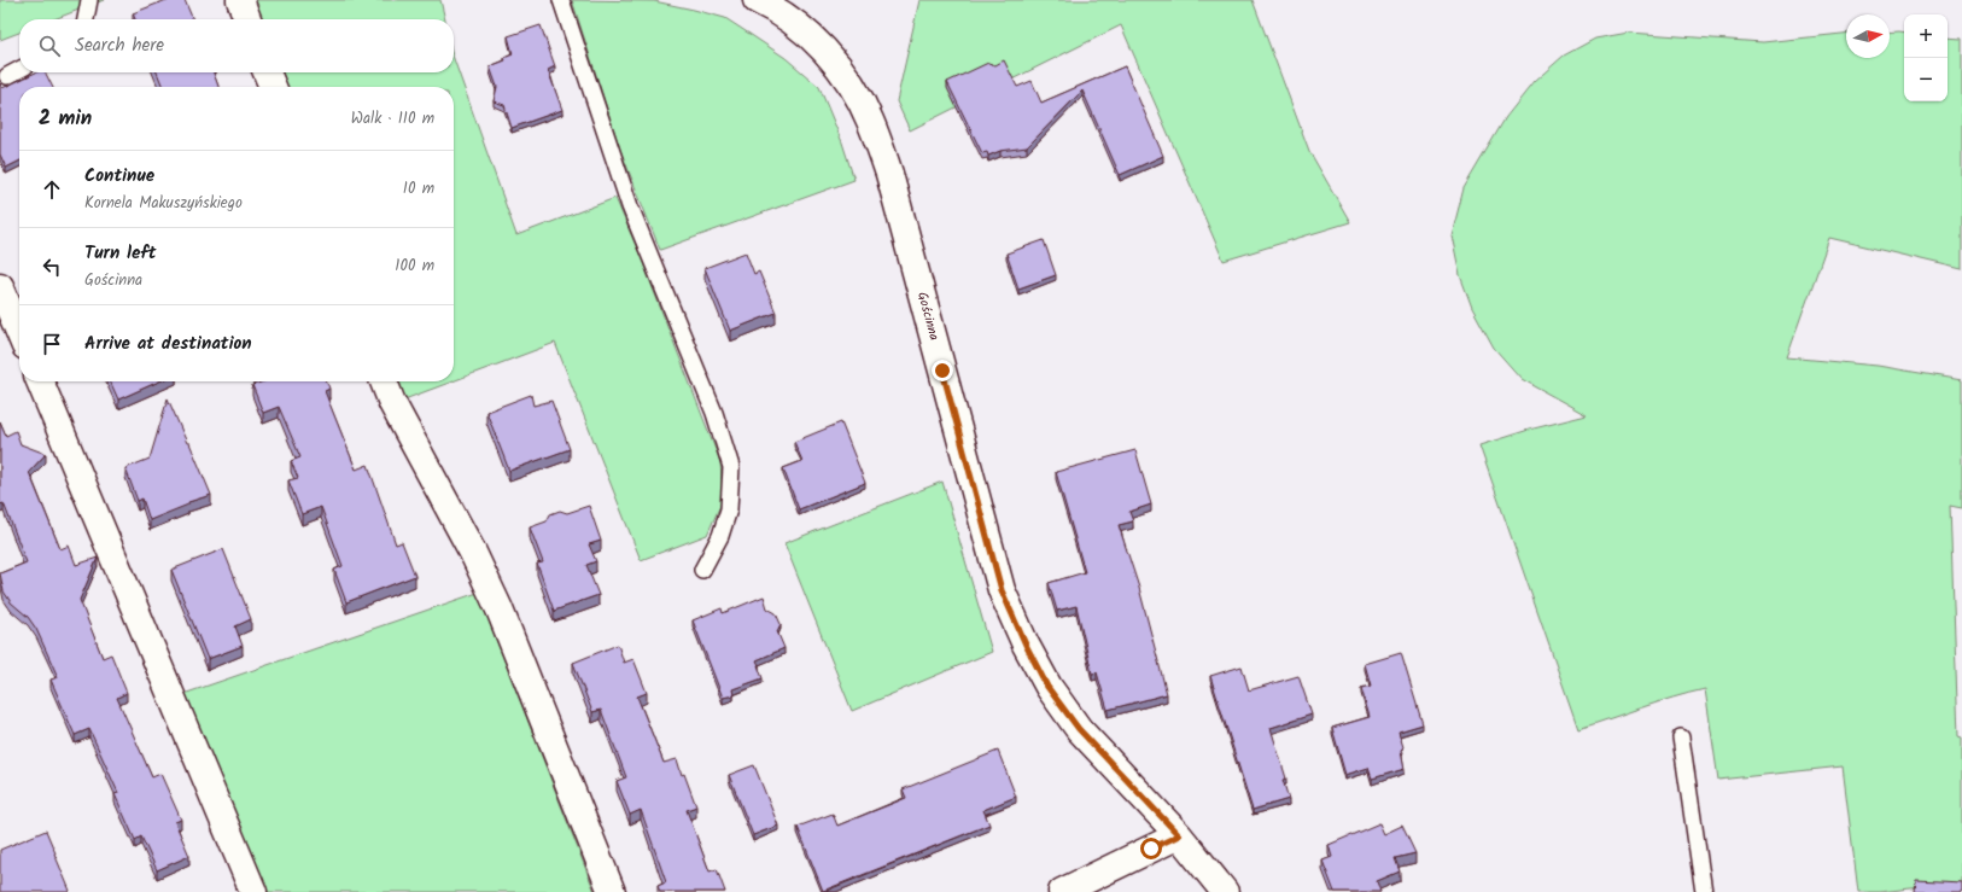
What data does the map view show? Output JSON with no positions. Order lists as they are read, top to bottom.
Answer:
{
  "streets": {
    "street": ["Gościnna"]
  },
  "north": "right",
  "page": {
    "map_buttons": ["+", "−"],
    "search": "Search here",
    "heading": ["2 min", "Walk · 110 m"],
    "list": [
      ["Continue", "Kornela Makuszyńskiego", "10 m"],
      ["Turn left", "Gościnna", "100 m"],
      "Arrive at destination"
    ]
  }
}
